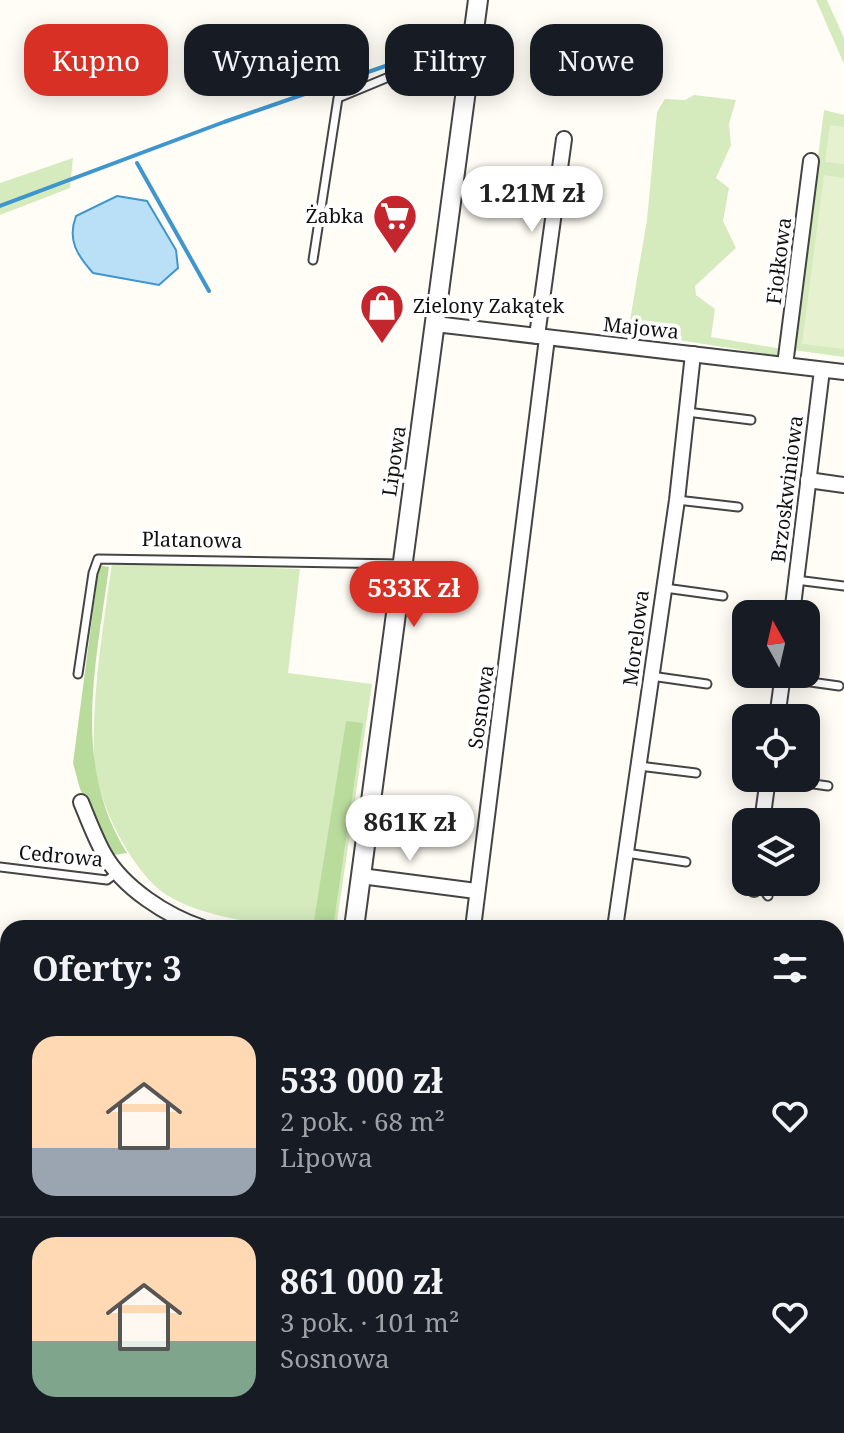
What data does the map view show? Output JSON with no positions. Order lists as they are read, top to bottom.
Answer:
{
  "streets": {
    "street": [
      "Fiołkowa",
      "Majowa",
      "Lipowa",
      "Brzoskwiniowa",
      "Morelowa",
      "Sosnowa"
    ],
    "lane": ["Platanowa", "Cedrowa"]
  },
  "crossings": [
    ["Fiołkowa", "Majowa"],
    ["Majowa", "Lipowa"],
    ["Majowa", "Brzoskwiniowa"],
    ["Majowa", "Morelowa"],
    ["Majowa", "Sosnowa"],
    ["Lipowa", "Platanowa"]
  ],
  "places": {
    "supermarket": ["Żabka"],
    "shop": ["Zielony Zakątek"]
  },
  "north": "top",
  "page": {
    "chip": [
      "Kupno",
      "Wynajem",
      "Filtry",
      "Nowe"
    ],
    "price": ["1.21M zł", "533K zł", "861K zł"],
    "heading": "Oferty: 3",
    "list": [
      {
        "name": "533 000 zł",
        "note": "2 pok. · 68 m² · Lipowa"
      },
      {
        "name": "861 000 zł",
        "note": "3 pok. · 101 m² · Sosnowa"
      }
    ]
  }
}
